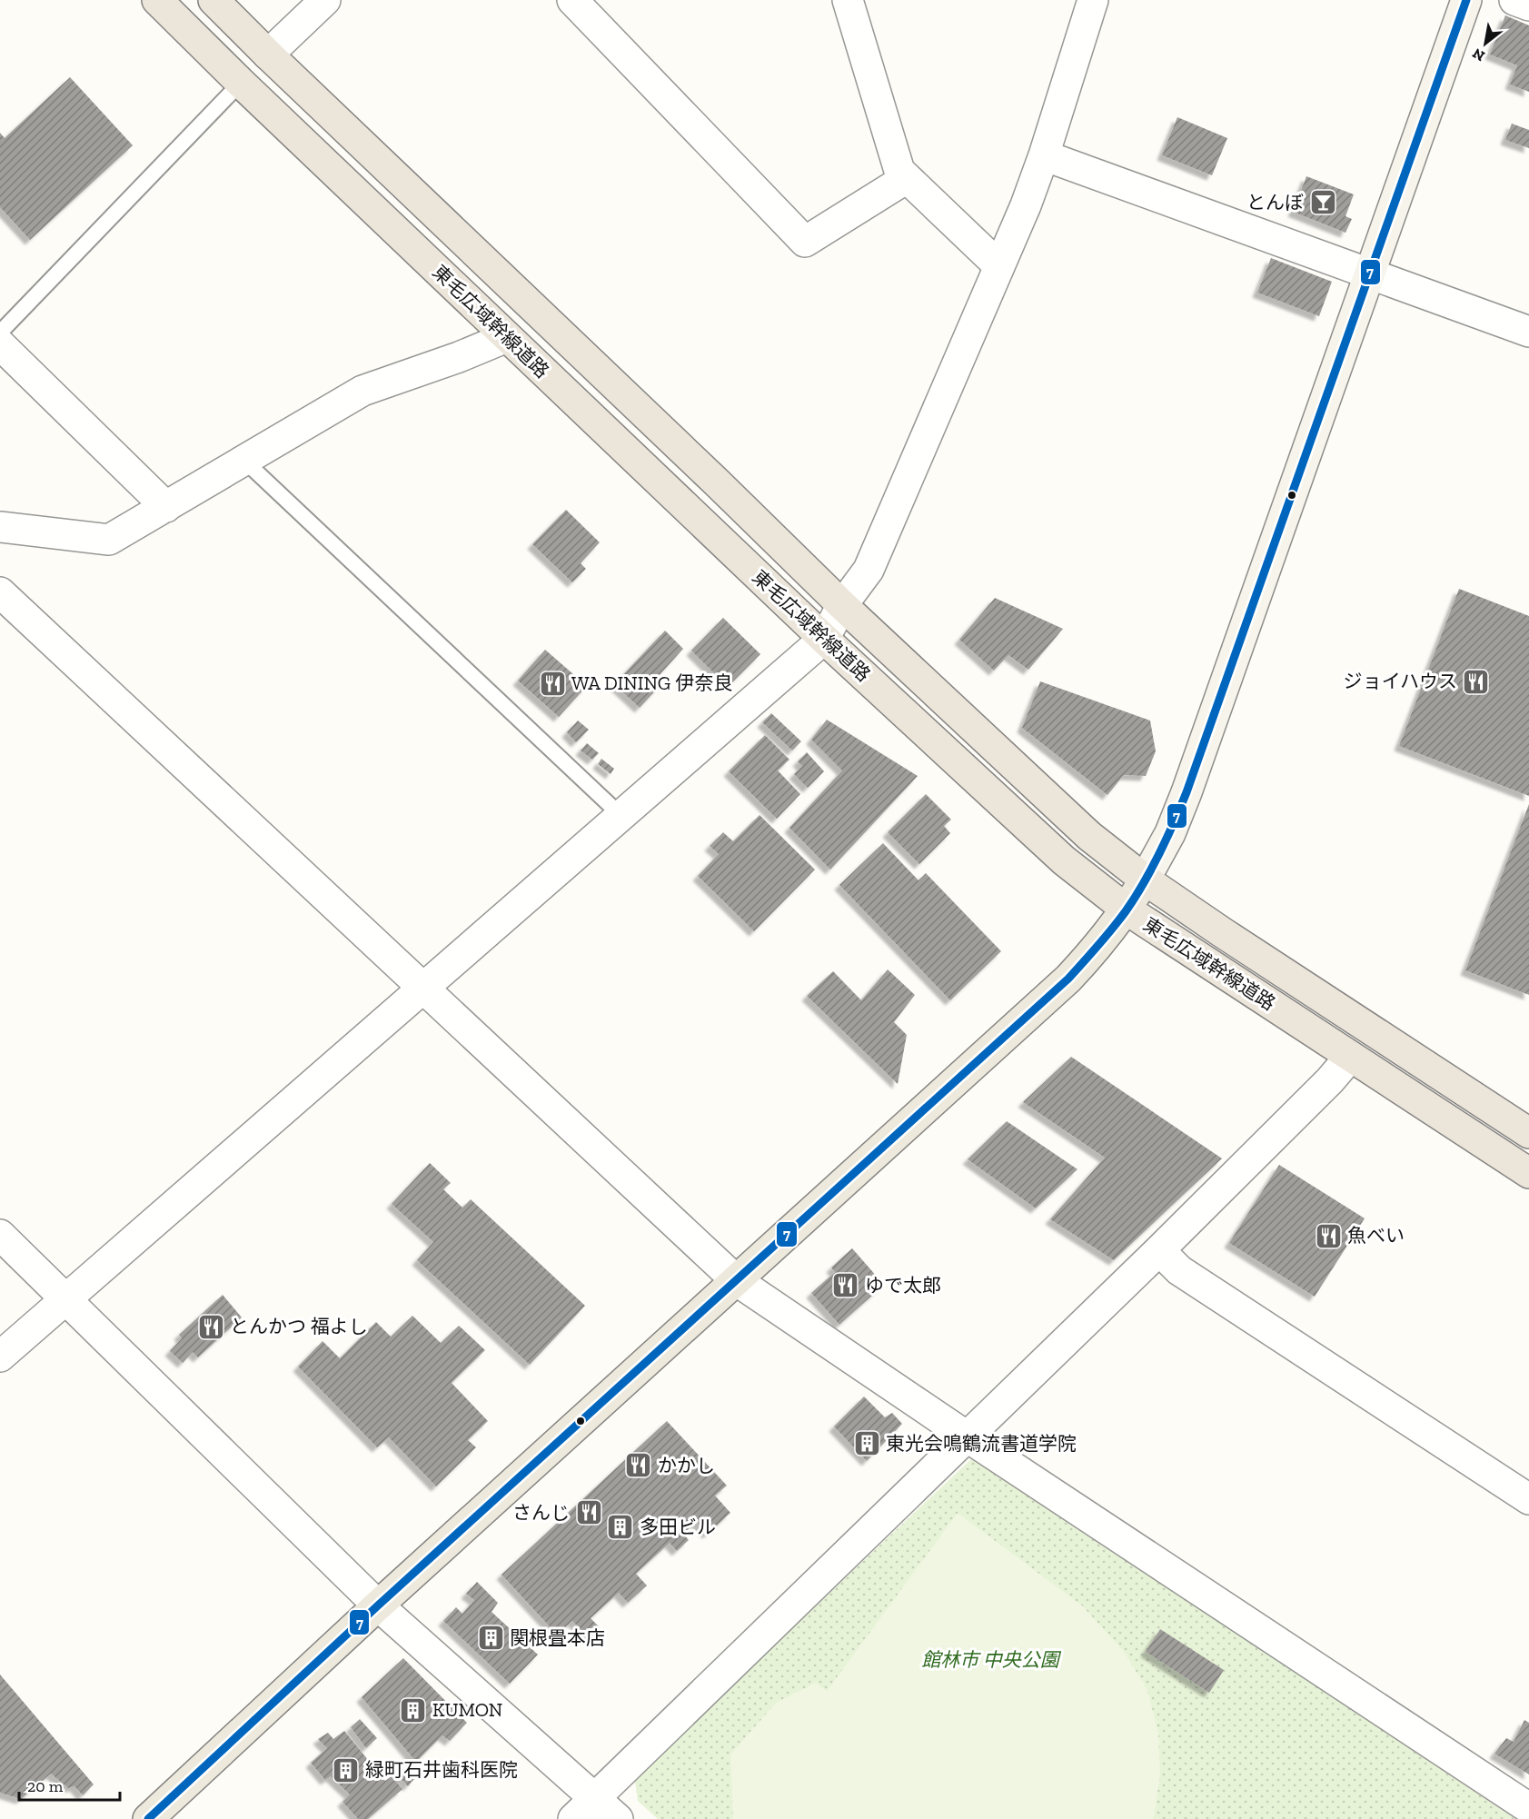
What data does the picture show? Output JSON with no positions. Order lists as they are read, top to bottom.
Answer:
{
  "streets": {
    "highway": ["東毛広域幹線道路"]
  },
  "parks": ["館林市 中央公園"],
  "places": {
    "bar": ["とんぼ"],
    "restaurant": [
      "ジョイハウス",
      "WA DINING 伊奈良",
      "魚べい",
      "ゆで太郎",
      "とんかつ 福よし",
      "かかし",
      "さんじ"
    ],
    "building": [
      "東光会鳴鶴流書道学院",
      "多田ビル",
      "関根畳本店",
      "KUMON",
      "緑町石井歯科医院"
    ]
  },
  "lines": ["transit line 7"],
  "scale_bar": "20 m",
  "north": "bottom left"
}
